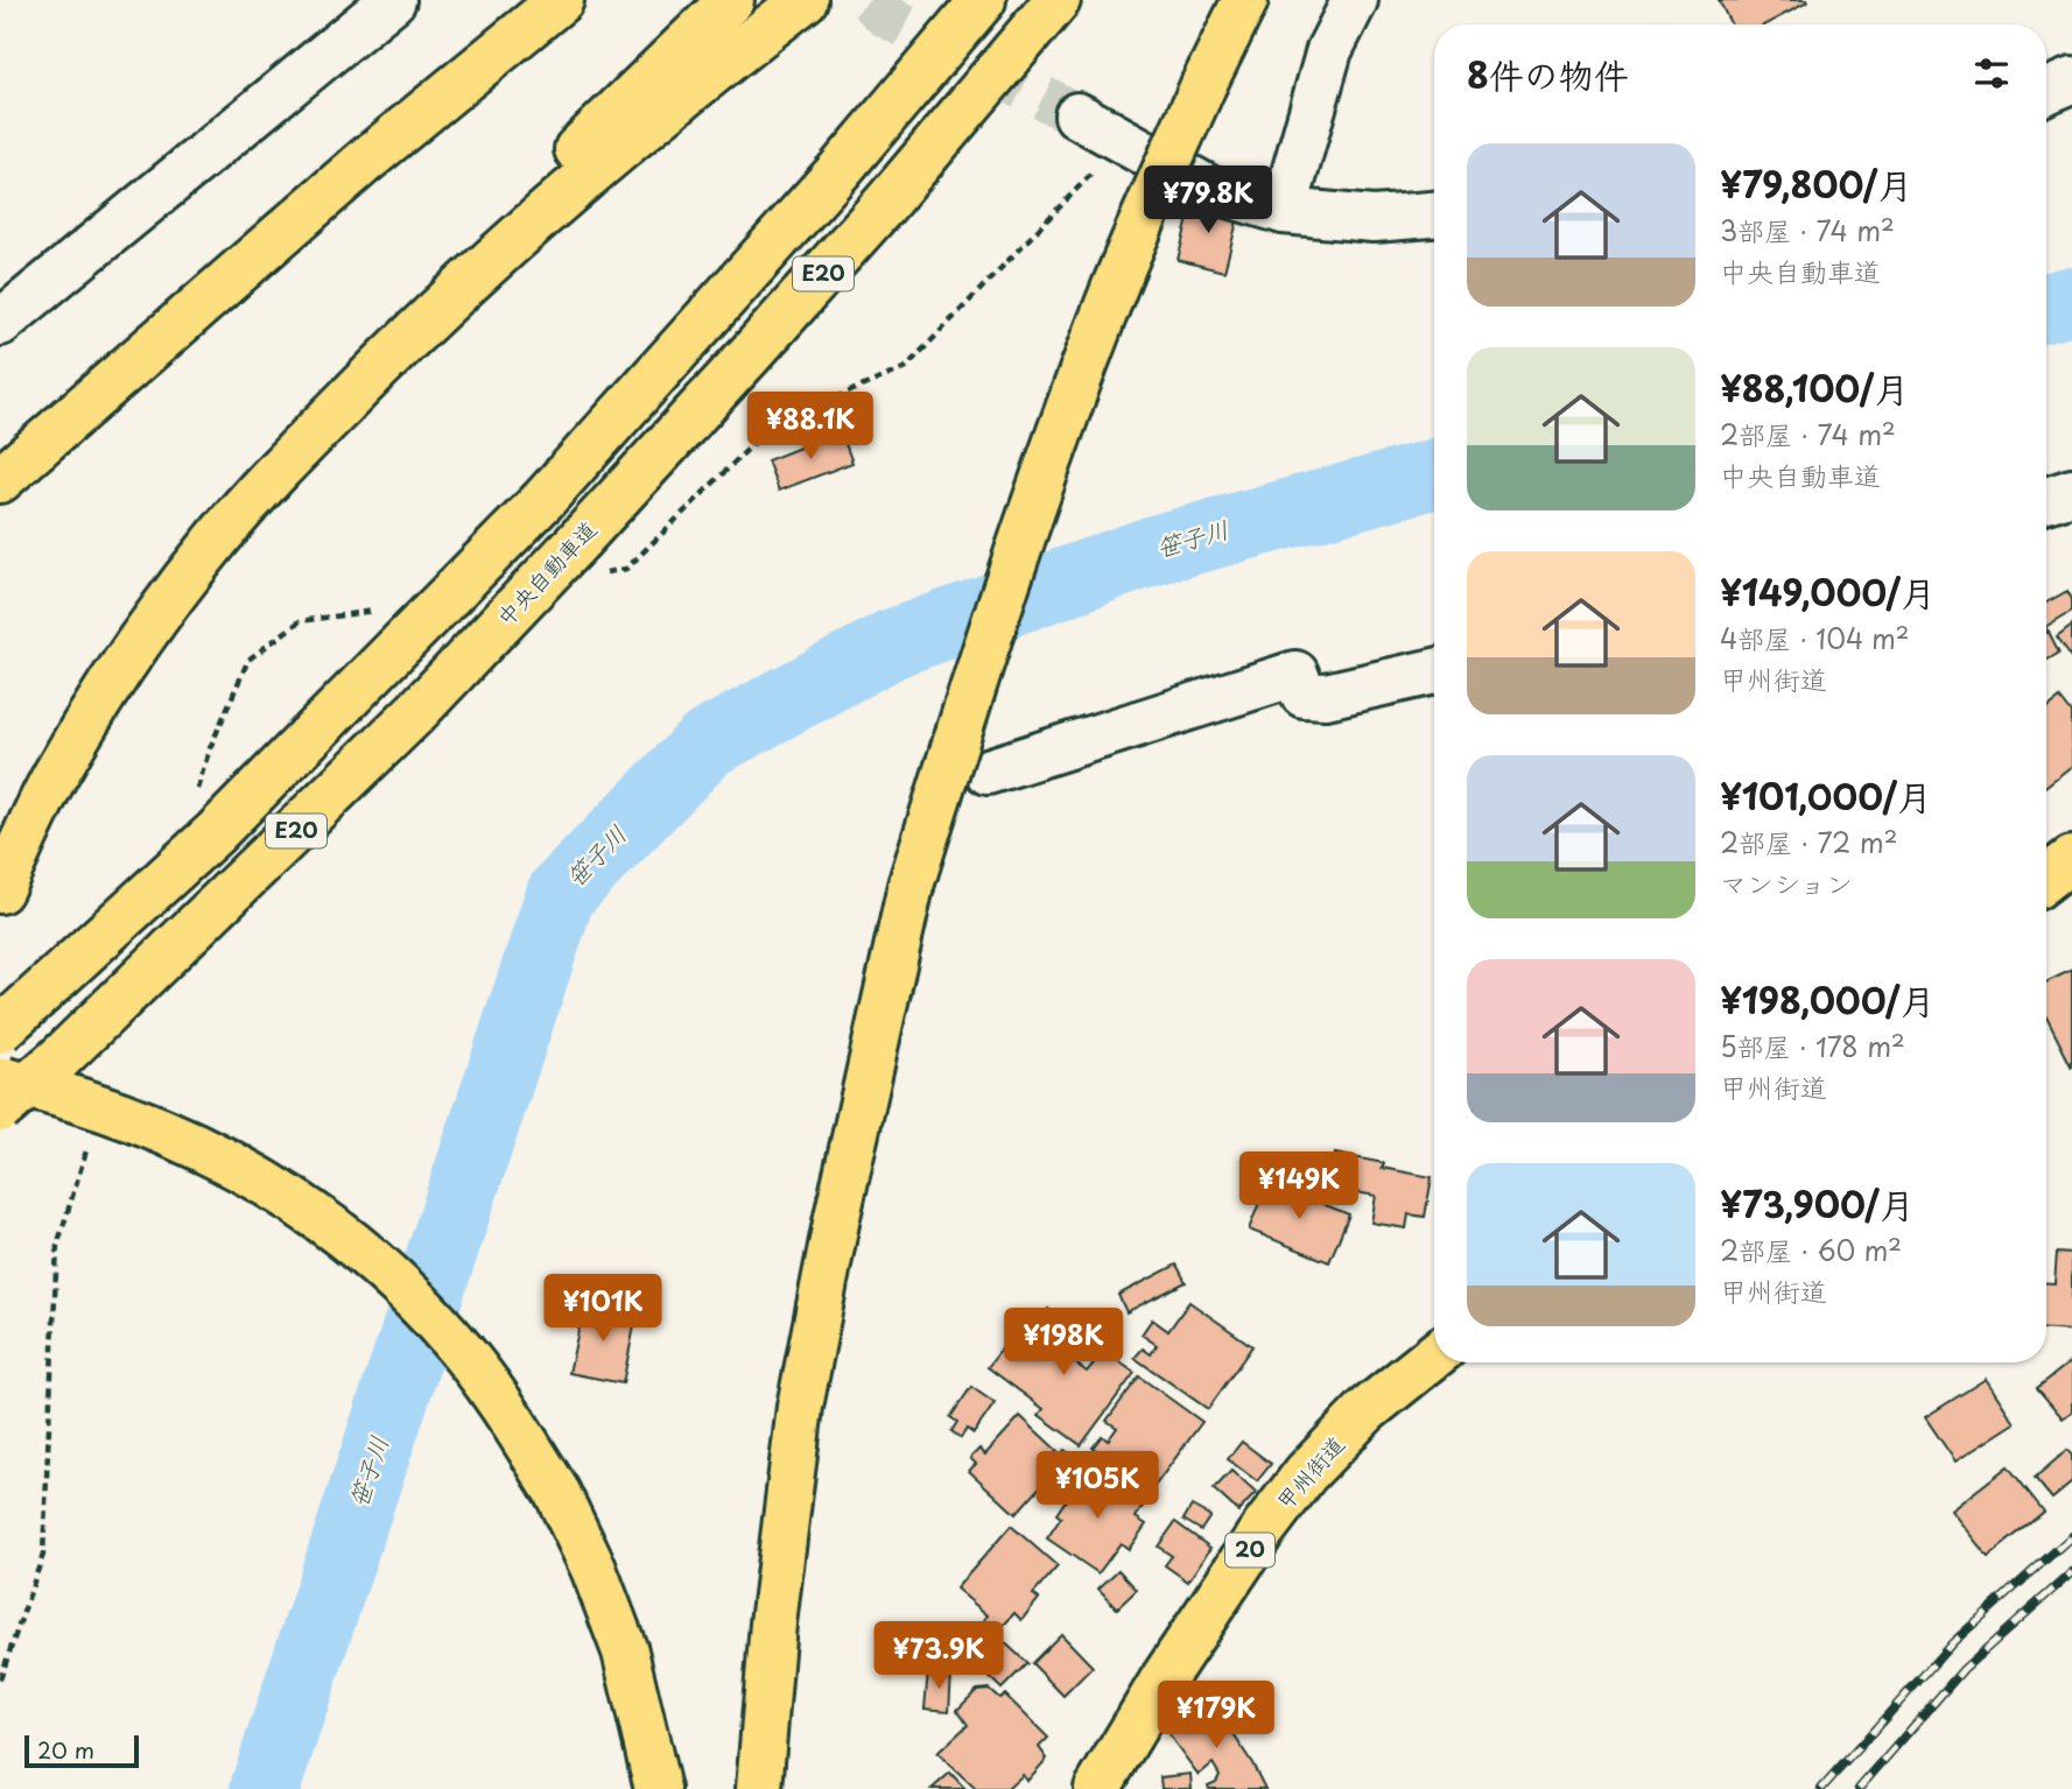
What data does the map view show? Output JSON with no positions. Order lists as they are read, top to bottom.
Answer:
{
  "streets": {
    "highway": [
      "E20",
      "中央自動車道",
      "甲州街道",
      "20"
    ]
  },
  "water": ["笹子川"],
  "scale_bar": "20 m",
  "page": {
    "heading": "8件の物件",
    "list": [
      {
        "name": "¥79,800/月",
        "note": "3部屋 · 74 m² · 中央自動車道"
      },
      {
        "name": "¥88,100/月",
        "note": "2部屋 · 74 m² · 中央自動車道"
      },
      {
        "name": "¥149,000/月",
        "note": "4部屋 · 104 m² · 甲州街道"
      },
      {
        "name": "¥101,000/月",
        "note": "2部屋 · 72 m² · マンション"
      },
      {
        "name": "¥198,000/月",
        "note": "5部屋 · 178 m² · 甲州街道"
      },
      {
        "name": "¥73,900/月",
        "note": "2部屋 · 60 m² · 甲州街道"
      }
    ],
    "price": [
      "¥79.8K",
      "¥88.1K",
      "¥149K",
      "¥101K",
      "¥198K",
      "¥105K",
      "¥73.9K",
      "¥179K"
    ],
    "scale": "20 m"
  }
}
